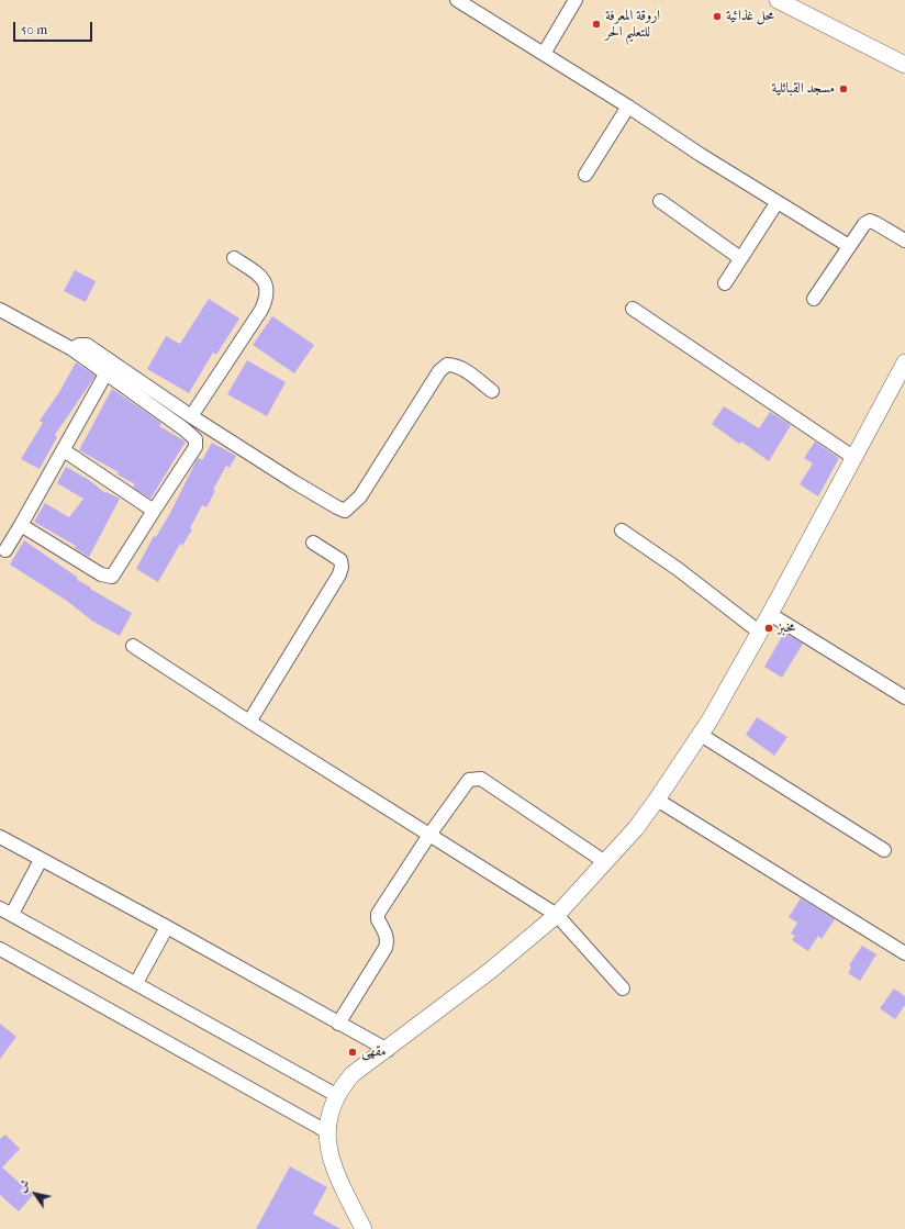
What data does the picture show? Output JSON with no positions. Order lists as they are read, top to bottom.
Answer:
{
  "places": [
    "محل غذائية",
    "اروقة المعرفة للتعليم الحر",
    "مسجد القبائلية",
    "مخبز",
    "مقهى"
  ],
  "scale_bar": "50 m",
  "north": "top left"
}
